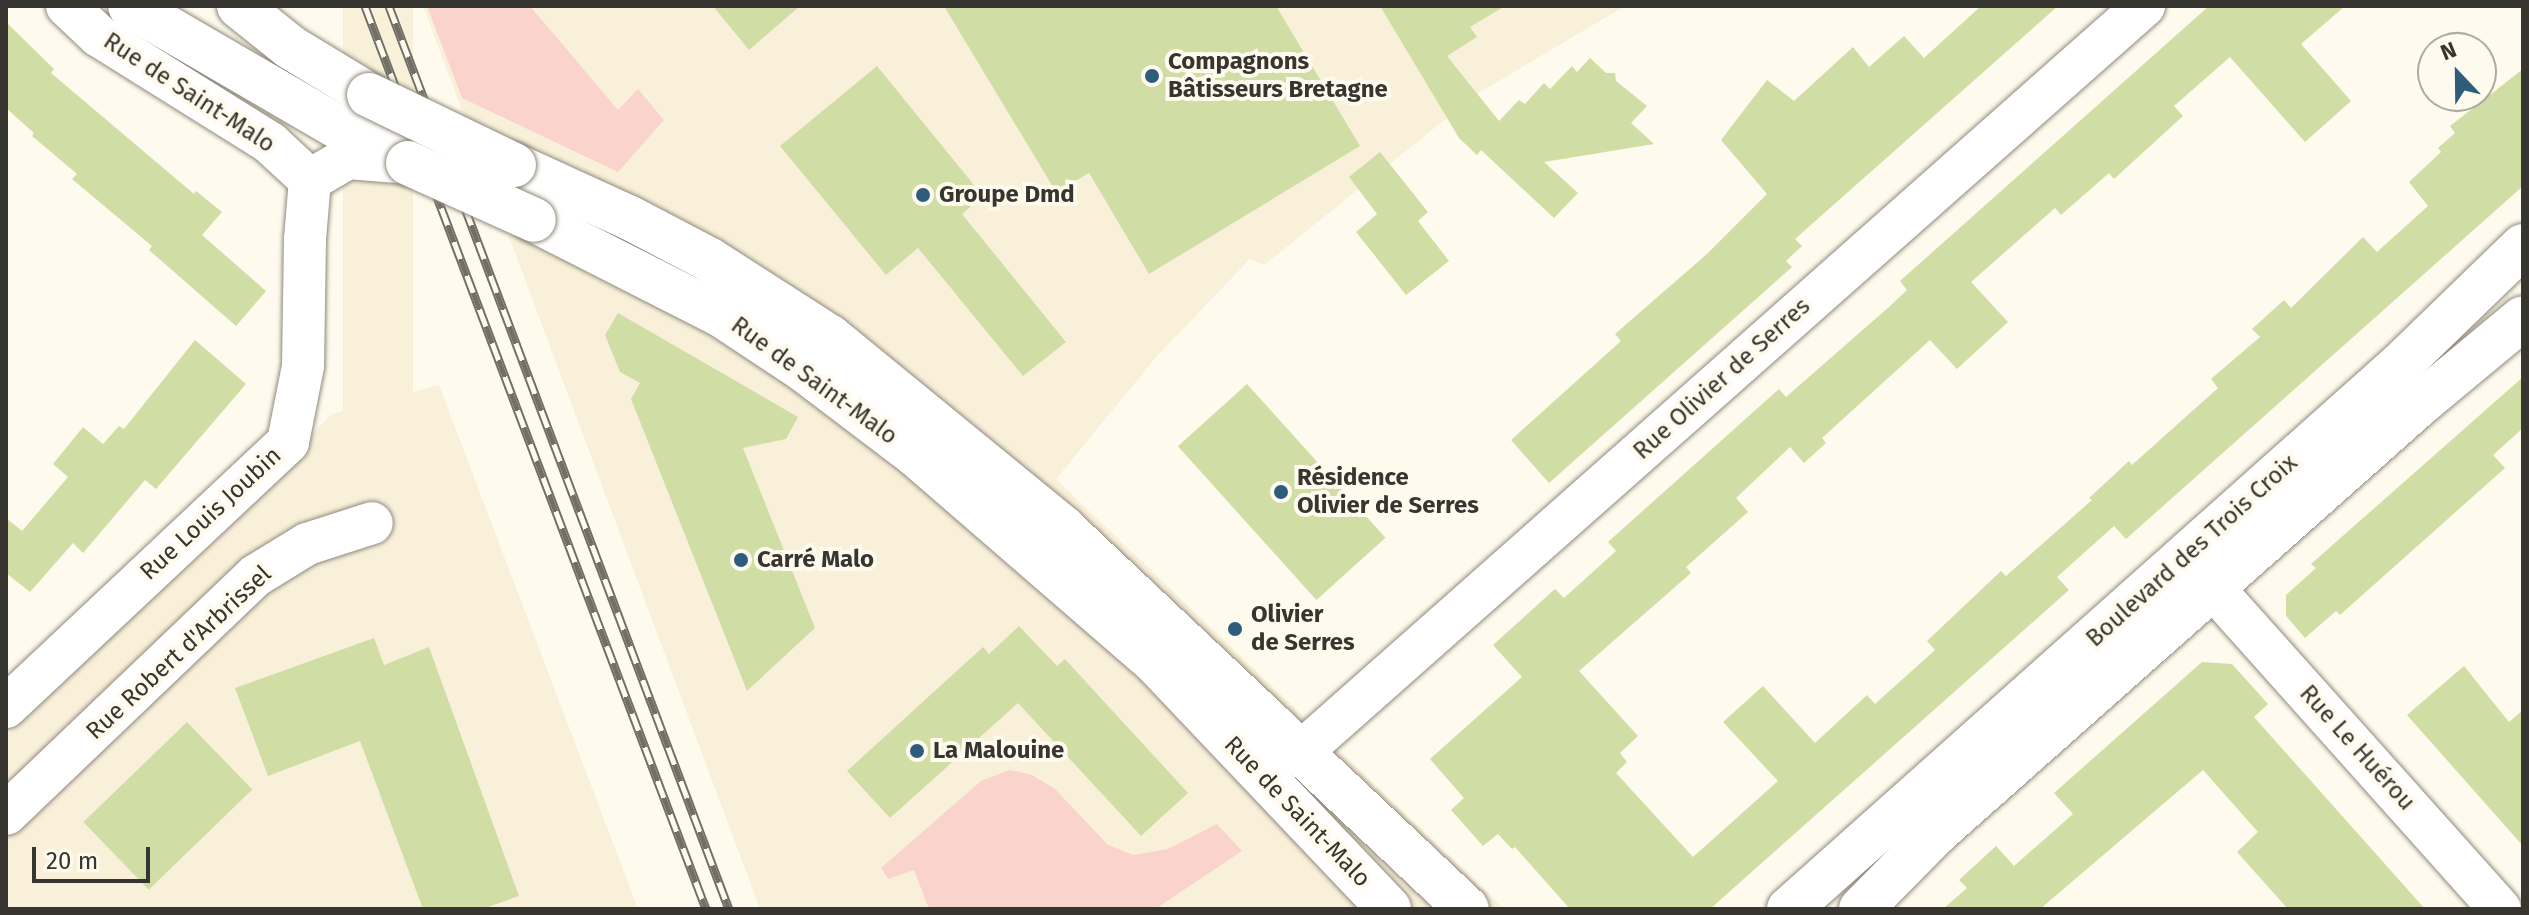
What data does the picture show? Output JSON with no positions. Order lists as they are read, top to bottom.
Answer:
{
  "streets": {
    "main road": ["Rue de Saint-Malo", "Boulevard des Trois Croix"],
    "street": [
      "Rue Olivier de Serres",
      "Rue Louis Joubin",
      "Rue Robert d'Arbrissel",
      "Rue Le Huérou"
    ]
  },
  "crossings": [
    ["Rue de Saint-Malo", "Rue Olivier de Serres"],
    ["Rue de Saint-Malo", "Rue Louis Joubin"],
    ["Boulevard des Trois Croix", "Rue Le Huérou"]
  ],
  "places": [
    "Compagnons Bâtisseurs Bretagne",
    "Groupe Dmd",
    "Résidence Olivier de Serres",
    "Carré Malo",
    "Olivier de Serres",
    "La Malouine"
  ],
  "scale_bar": "20 m",
  "north": "top"
}
